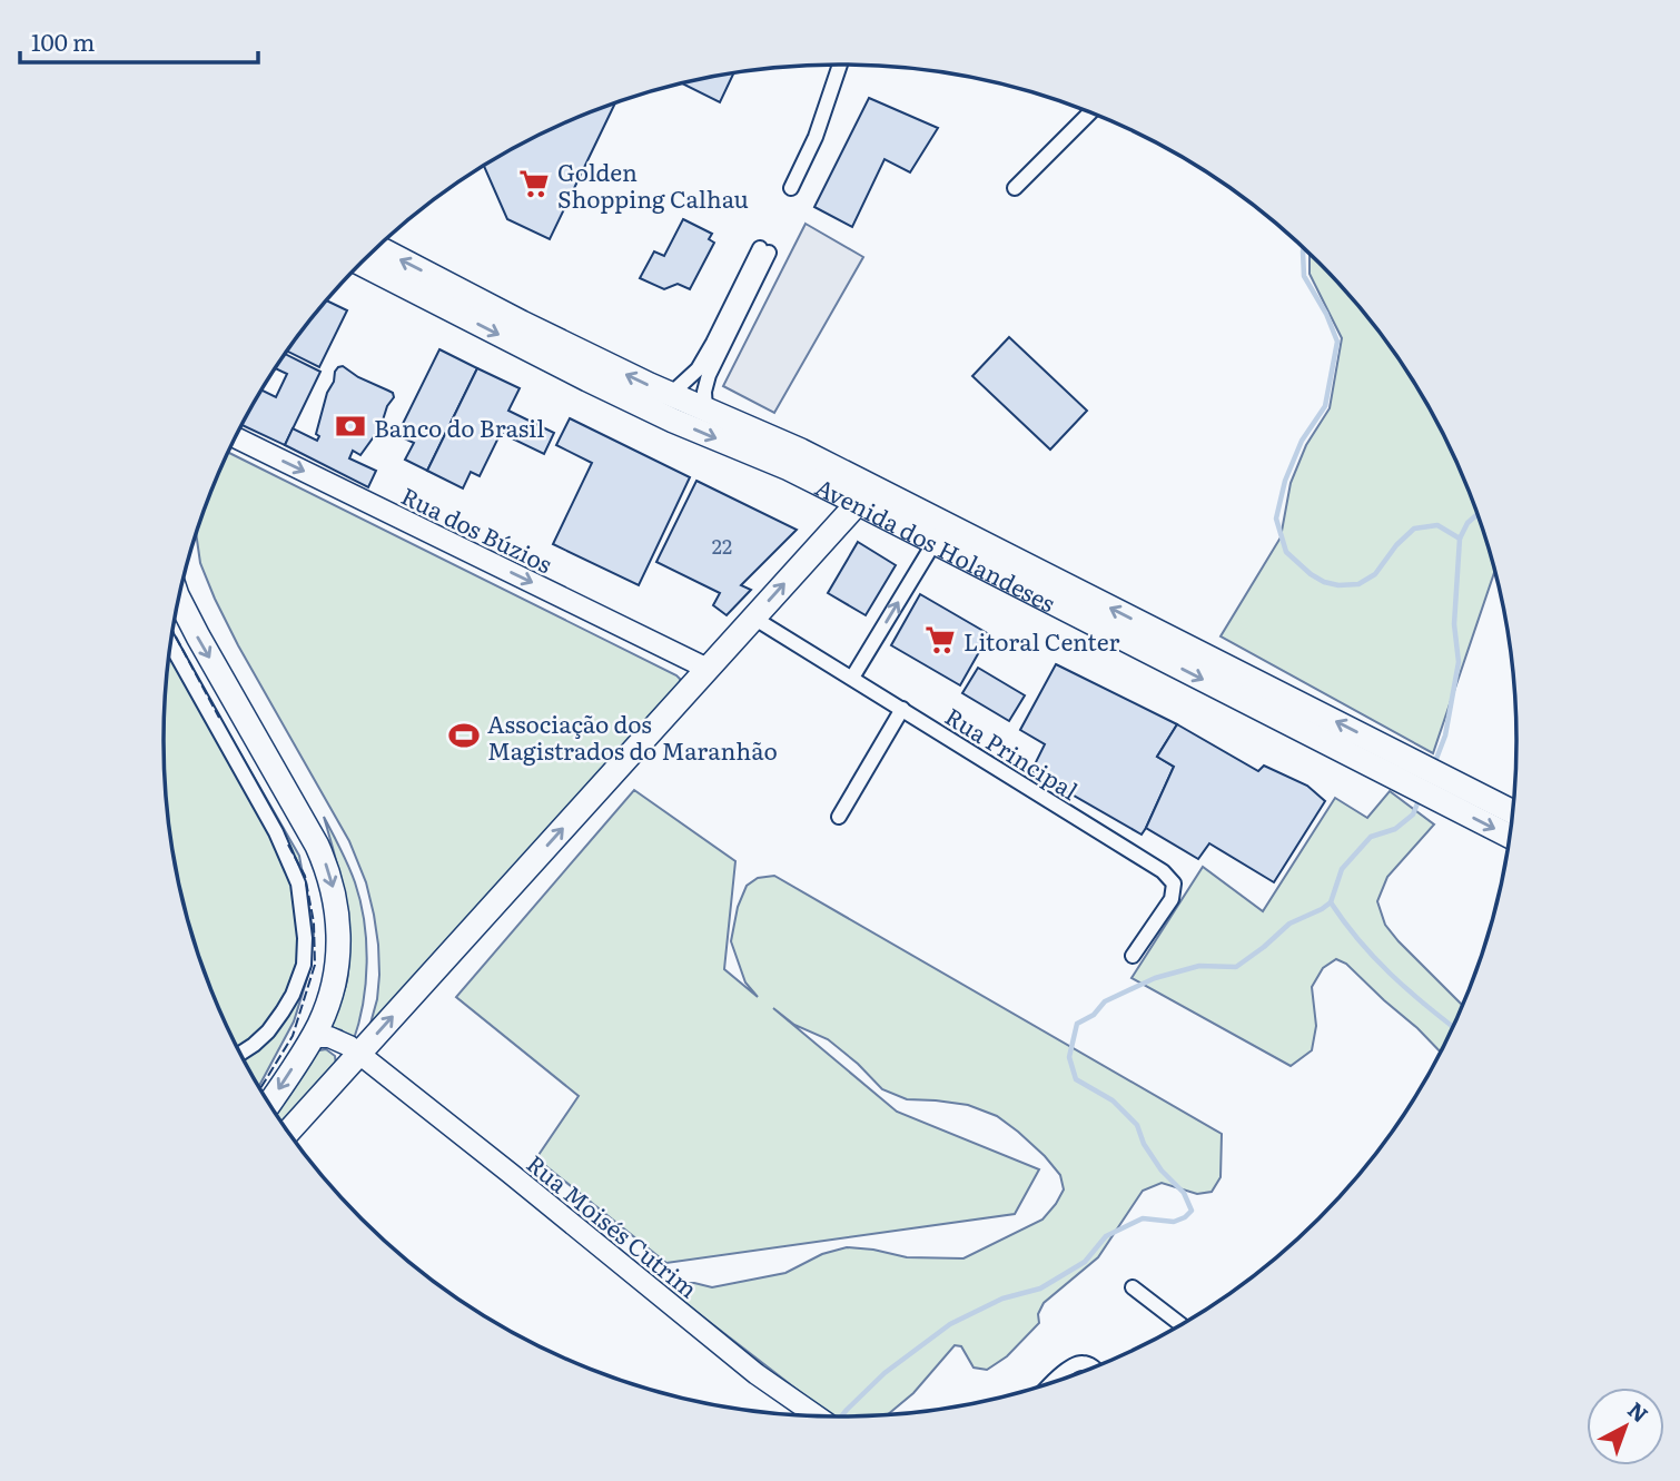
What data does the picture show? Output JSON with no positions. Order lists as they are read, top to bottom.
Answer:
{
  "streets": {
    "main road": ["Avenida dos Holandeses"],
    "street": ["Rua dos Búzios", "Rua Principal", "Rua Moisés Cutrim"]
  },
  "one_way": ["Rua dos Búzios"],
  "places": {
    "supermarket": ["Golden Shopping Calhau", "Litoral Center"],
    "bank": ["Banco do Brasil"],
    "sports": ["Associação dos Magistrados do Maranhão"]
  },
  "house_numbers": ["22"],
  "scale_bar": "100 m",
  "north": "top right"
}
